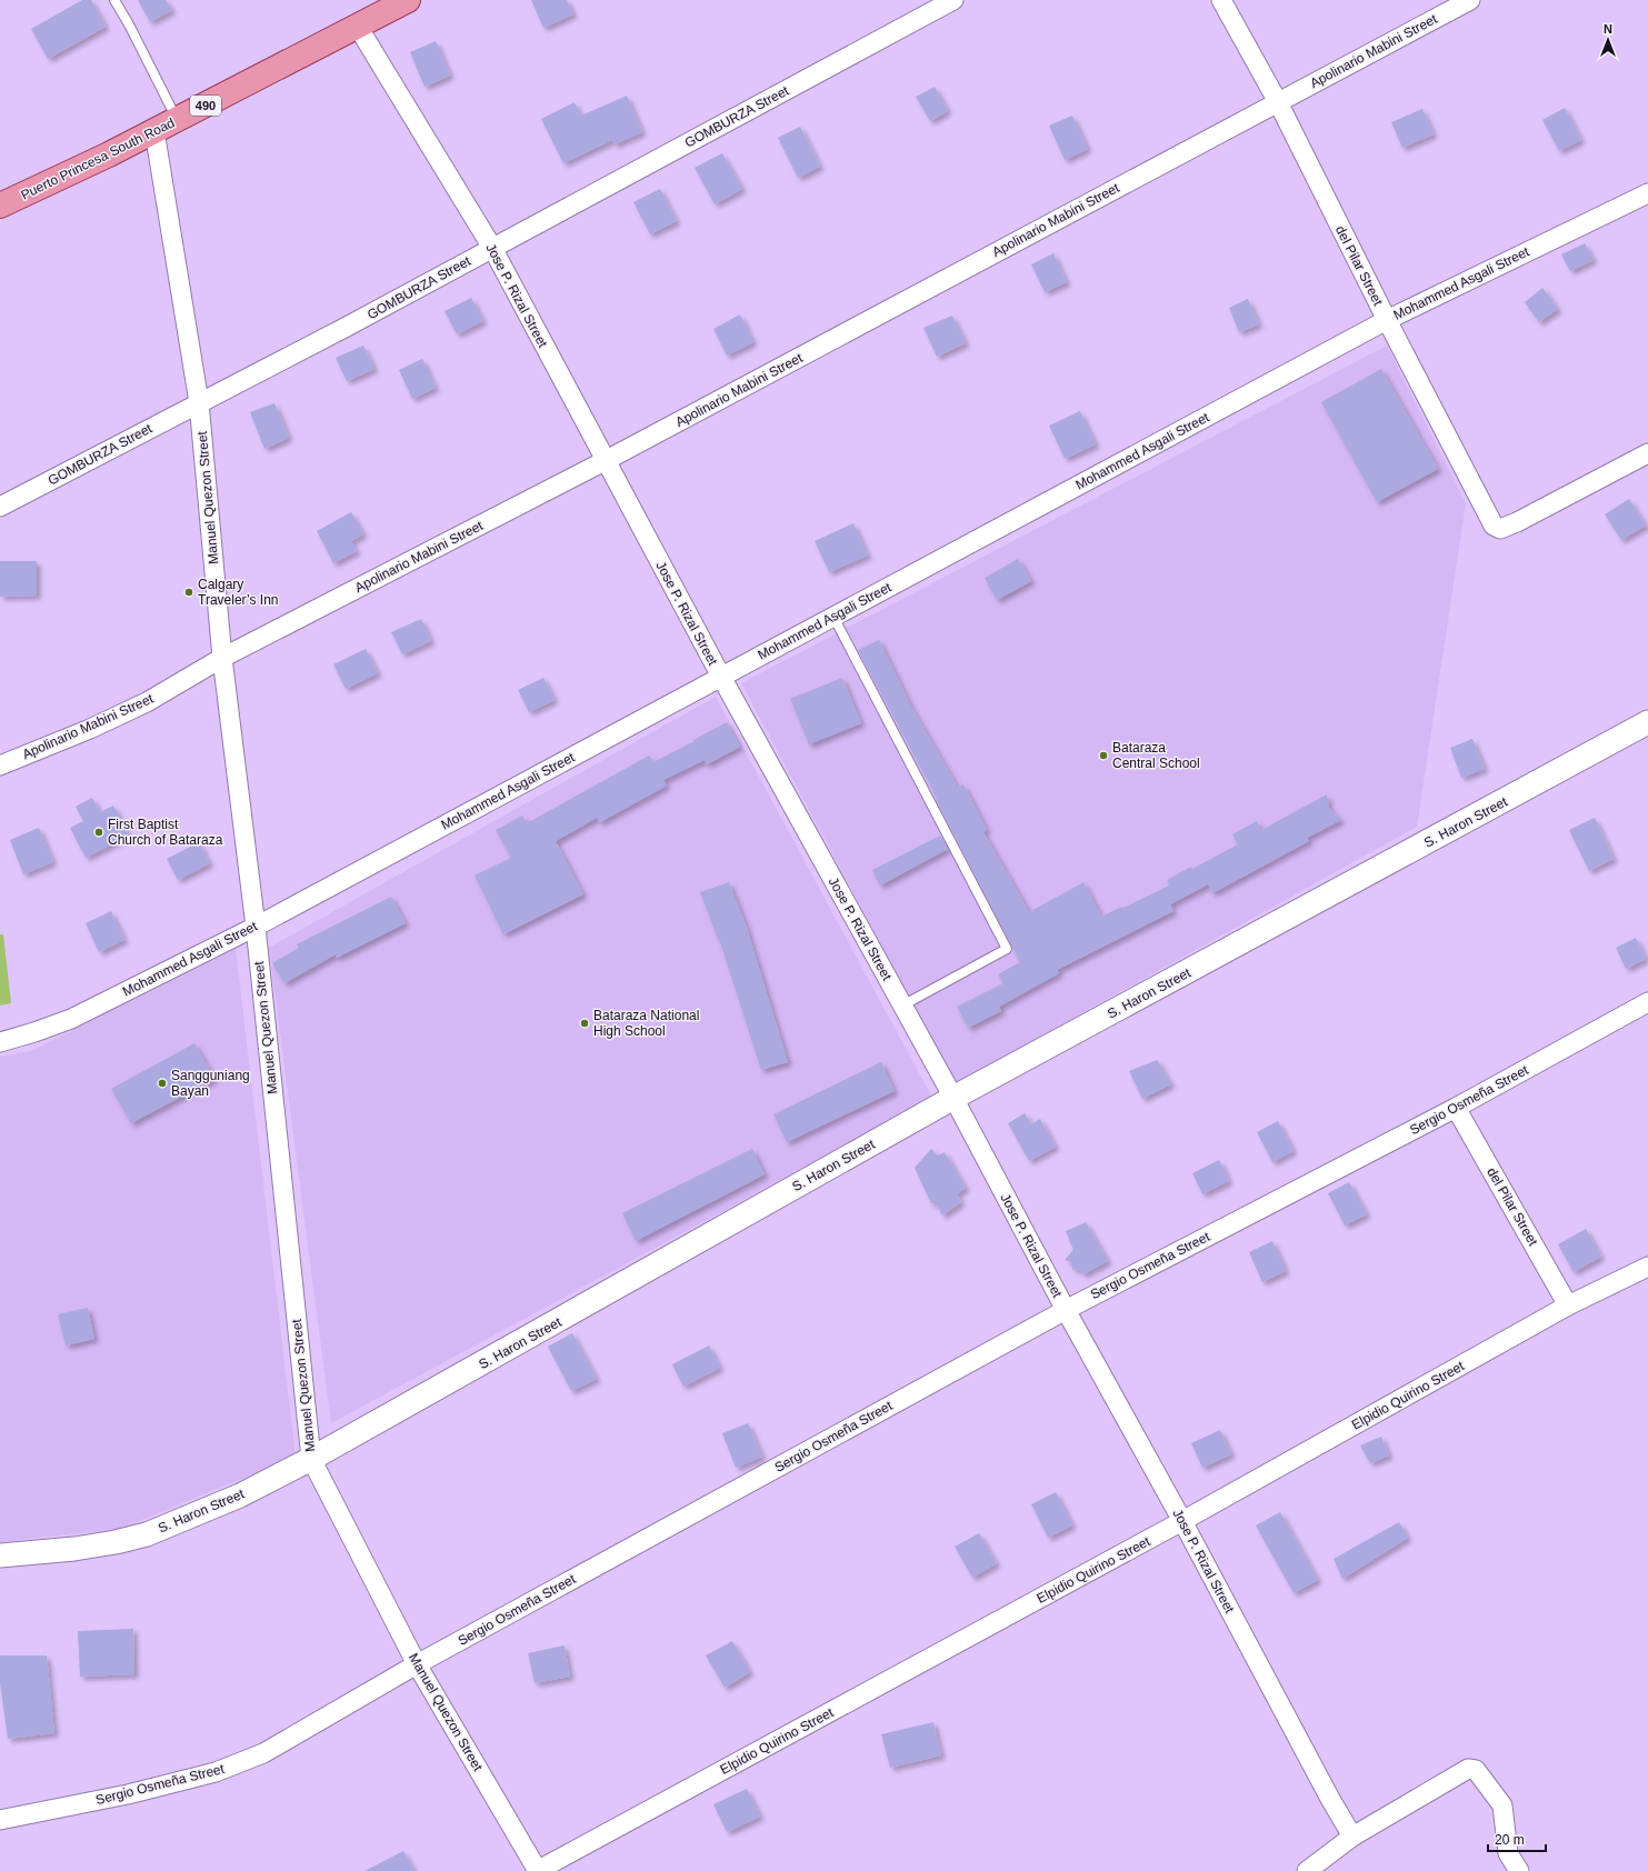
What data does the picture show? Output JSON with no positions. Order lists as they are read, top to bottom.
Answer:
{
  "streets": {
    "main road": ["490", "Puerto Princesa South Road"],
    "street": [
      "Apolinario Mabini Street",
      "GOMBURZA Street",
      "del Pilar Street",
      "Mohammed Asgali Street",
      "Jose P. Rizal Street",
      "Manuel Quezon Street",
      "S. Haron Street",
      "Sergio Osmeña Street",
      "Elpidio Quirino Street"
    ]
  },
  "crossings": [
    ["Apolinario Mabini Street", "del Pilar Street"],
    ["Apolinario Mabini Street", "Jose P. Rizal Street"],
    ["Apolinario Mabini Street", "Manuel Quezon Street"],
    ["GOMBURZA Street", "Jose P. Rizal Street"],
    ["GOMBURZA Street", "Manuel Quezon Street"],
    ["Puerto Princesa South Road", "Jose P. Rizal Street"],
    ["Puerto Princesa South Road", "Manuel Quezon Street"],
    ["del Pilar Street", "Mohammed Asgali Street"],
    ["del Pilar Street", "Sergio Osmeña Street"],
    ["del Pilar Street", "Elpidio Quirino Street"],
    ["Mohammed Asgali Street", "Jose P. Rizal Street"],
    ["Mohammed Asgali Street", "Manuel Quezon Street"],
    ["Jose P. Rizal Street", "S. Haron Street"],
    ["Jose P. Rizal Street", "Sergio Osmeña Street"],
    ["Jose P. Rizal Street", "Elpidio Quirino Street"],
    ["Manuel Quezon Street", "S. Haron Street"],
    ["Manuel Quezon Street", "Sergio Osmeña Street"],
    ["Manuel Quezon Street", "Elpidio Quirino Street"]
  ],
  "places": [
    "Calgary Traveler’s Inn",
    "Bataraza Central School",
    "First Baptist Church of Bataraza",
    "Bataraza National High School",
    "Sangguniang Bayan"
  ],
  "scale_bar": "20 m",
  "north": "top"
}
